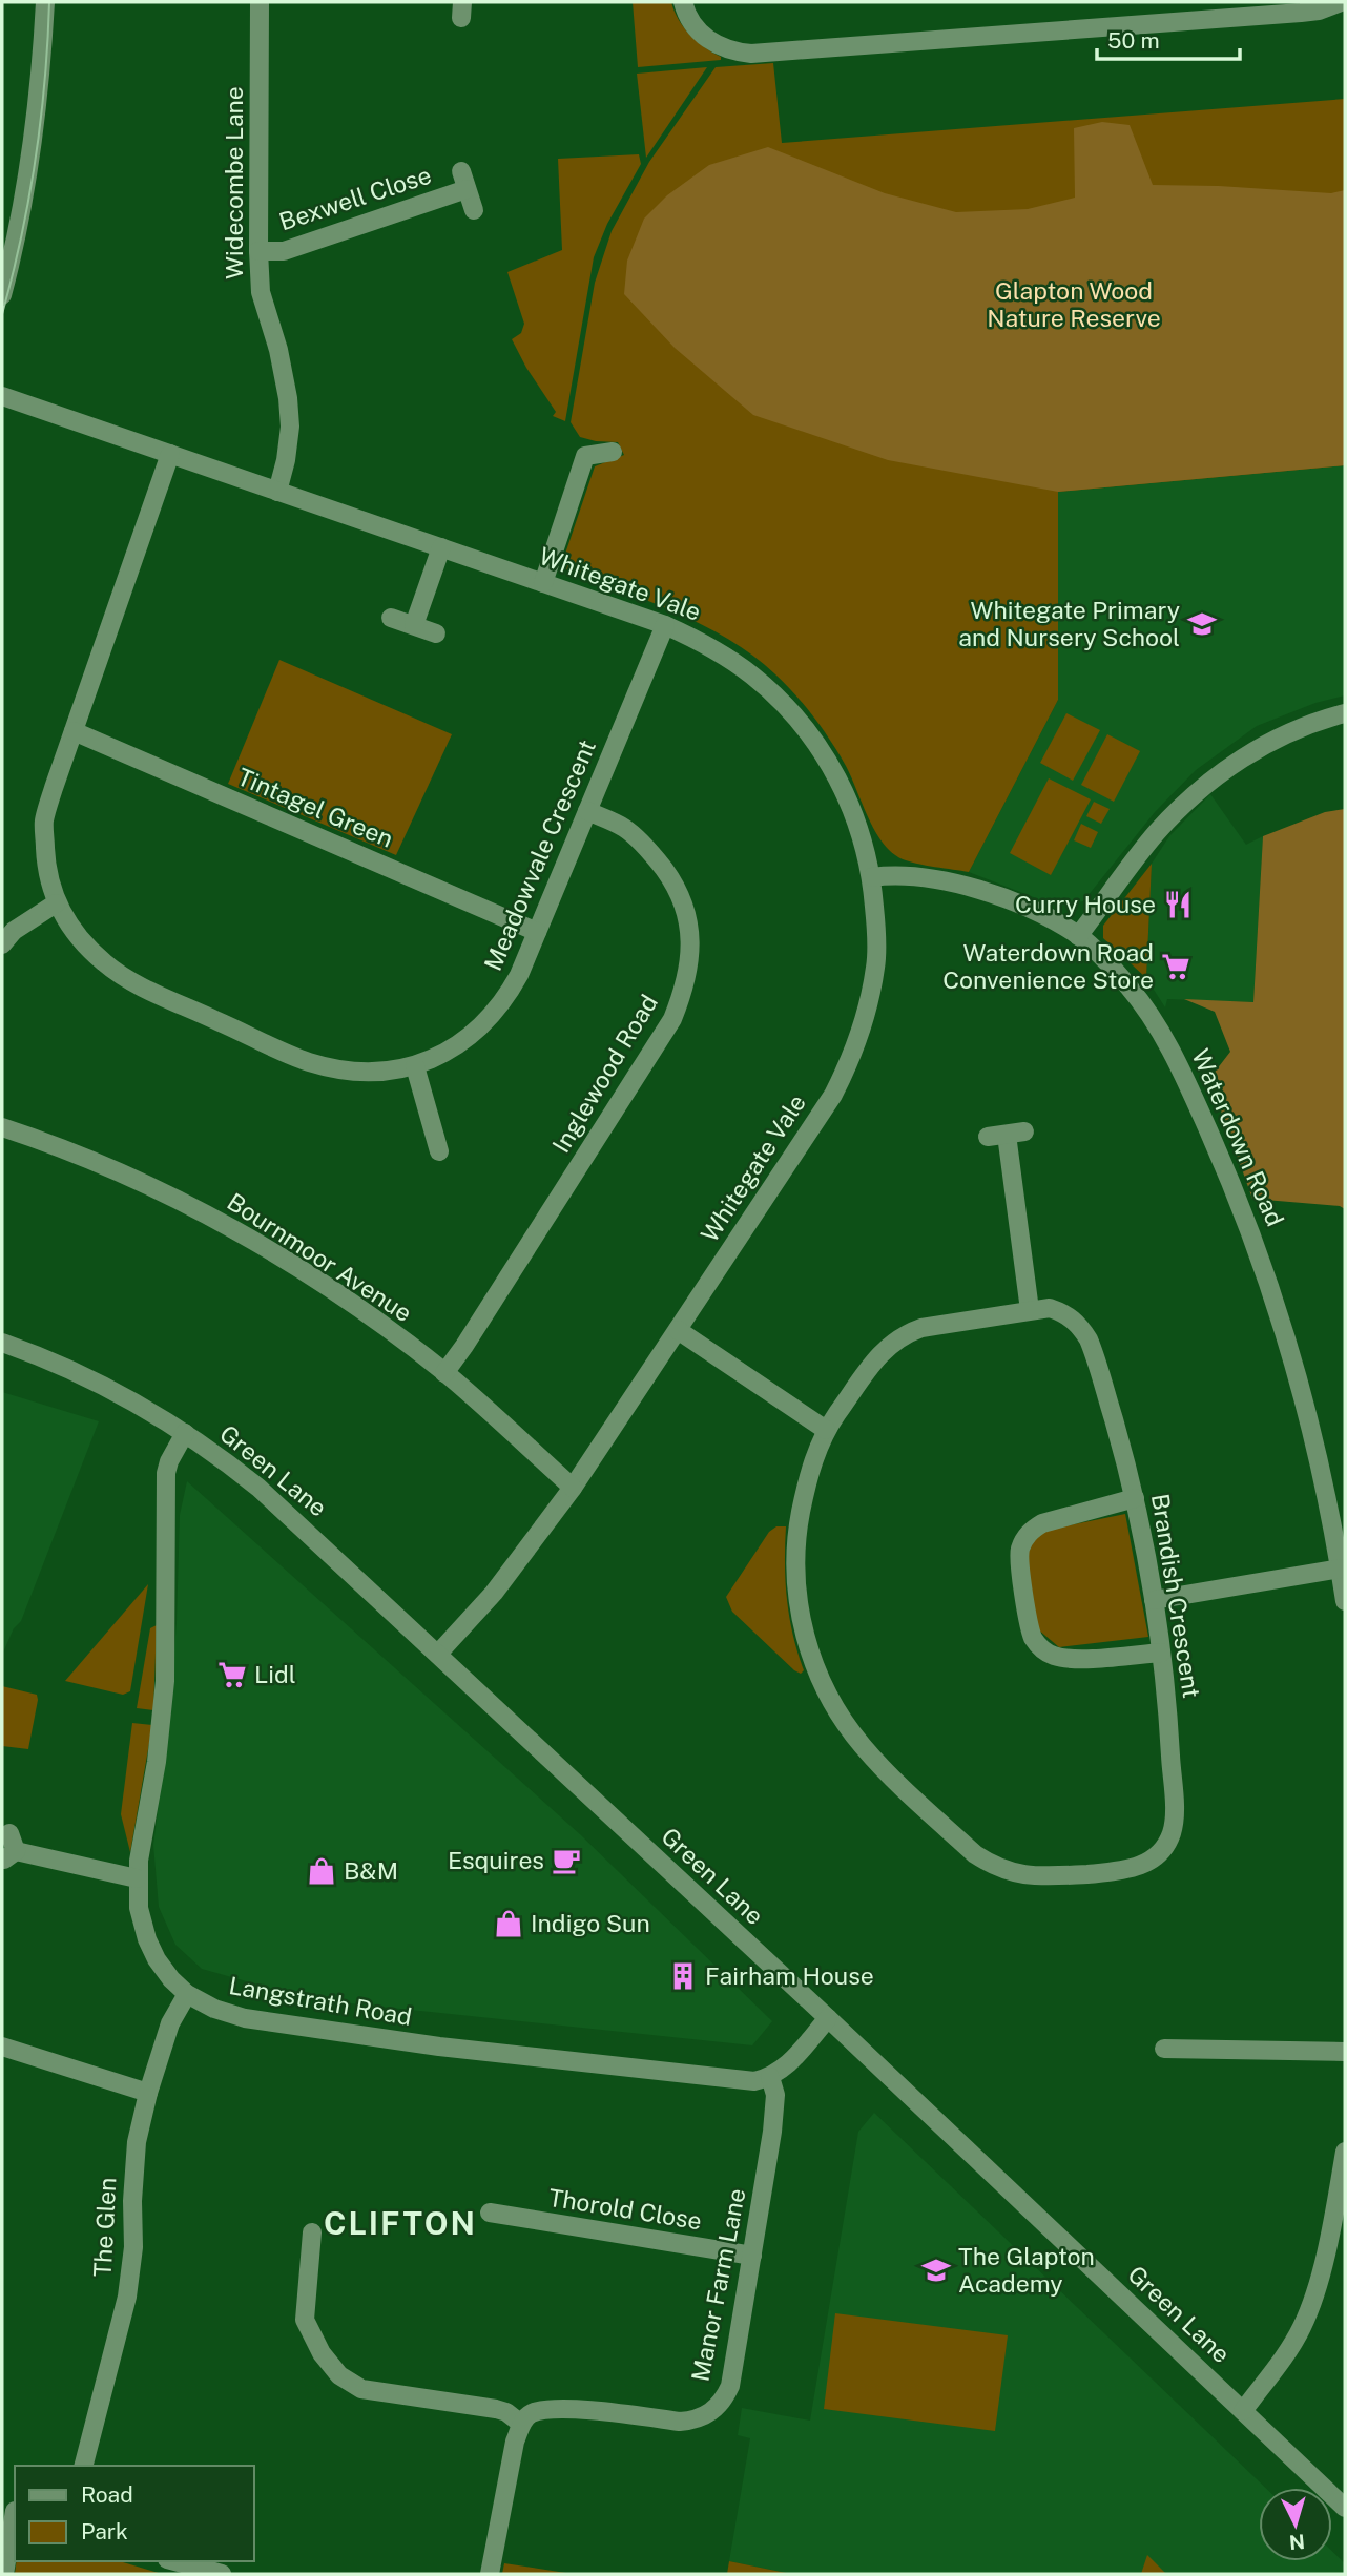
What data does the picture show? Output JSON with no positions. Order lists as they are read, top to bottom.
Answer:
{
  "streets": {
    "street": [
      "Widecombe Lane",
      "Bexwell Close",
      "Whitegate Vale",
      "Tintagel Green",
      "Meadowvale Crescent",
      "Inglewood Road",
      "Waterdown Road",
      "Bournmoor Avenue",
      "Green Lane",
      "Brandish Crescent",
      "Langstrath Road",
      "Thorold Close",
      "The Glen",
      "Manor Farm Lane"
    ]
  },
  "crossings": [
    ["Widecombe Lane", "Bexwell Close"],
    ["Widecombe Lane", "Whitegate Vale"],
    ["Whitegate Vale", "Meadowvale Crescent"],
    ["Whitegate Vale", "Waterdown Road"],
    ["Whitegate Vale", "Bournmoor Avenue"],
    ["Whitegate Vale", "Green Lane"],
    ["Tintagel Green", "Meadowvale Crescent"],
    ["Meadowvale Crescent", "Inglewood Road"],
    ["Inglewood Road", "Bournmoor Avenue"],
    ["Green Lane", "Langstrath Road"],
    ["Langstrath Road", "The Glen"],
    ["Langstrath Road", "Manor Farm Lane"],
    ["Thorold Close", "Manor Farm Lane"]
  ],
  "districts": ["CLIFTON"],
  "parks": ["Glapton Wood Nature Reserve"],
  "places": {
    "school or university": ["Whitegate Primary and Nursery School", "The Glapton Academy"],
    "restaurant": ["Curry House"],
    "supermarket": ["Waterdown Road Convenience Store", "Lidl"],
    "cafe": ["Esquires"],
    "shop": ["B&M", "Indigo Sun"],
    "building": ["Fairham House"]
  },
  "legend": ["Road", "Park"],
  "scale_bar": "50 m",
  "north": "bottom"
}
